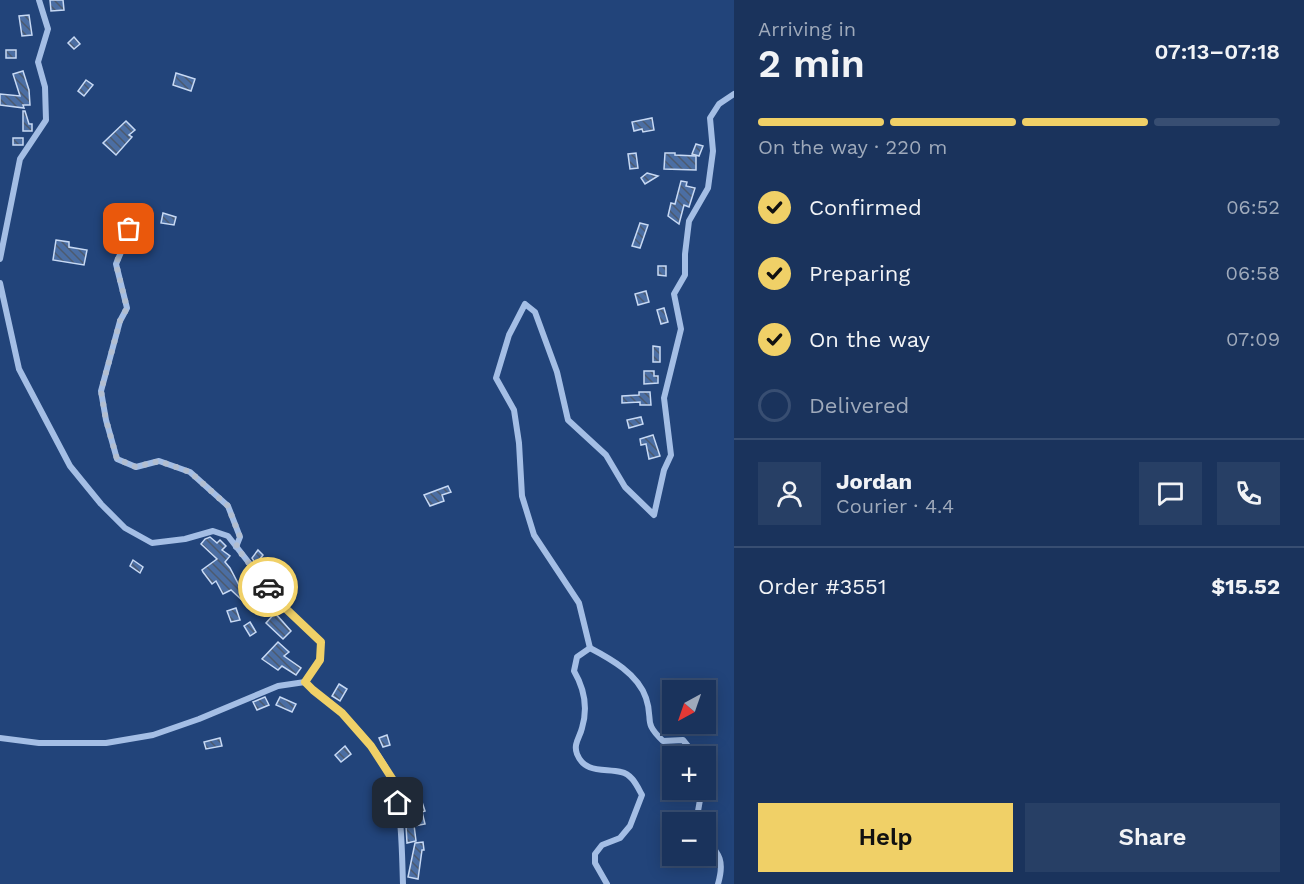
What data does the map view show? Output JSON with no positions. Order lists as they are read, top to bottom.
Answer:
{
  "north": "bottom left",
  "page": {
    "heading": ["2 min", "Arriving in", "07:13–07:18"],
    "panel": [
      "Jordan",
      "Courier · 4.4",
      "Order #3551",
      "$15.52"
    ],
    "bar": "On the way · 220 m",
    "list": [
      ["Confirmed", "06:52"],
      ["Preparing", "06:58"],
      ["On the way", "07:09"],
      "Delivered"
    ],
    "map_buttons": ["+", "−"],
    "buttons": ["Help", "Share"]
  }
}
